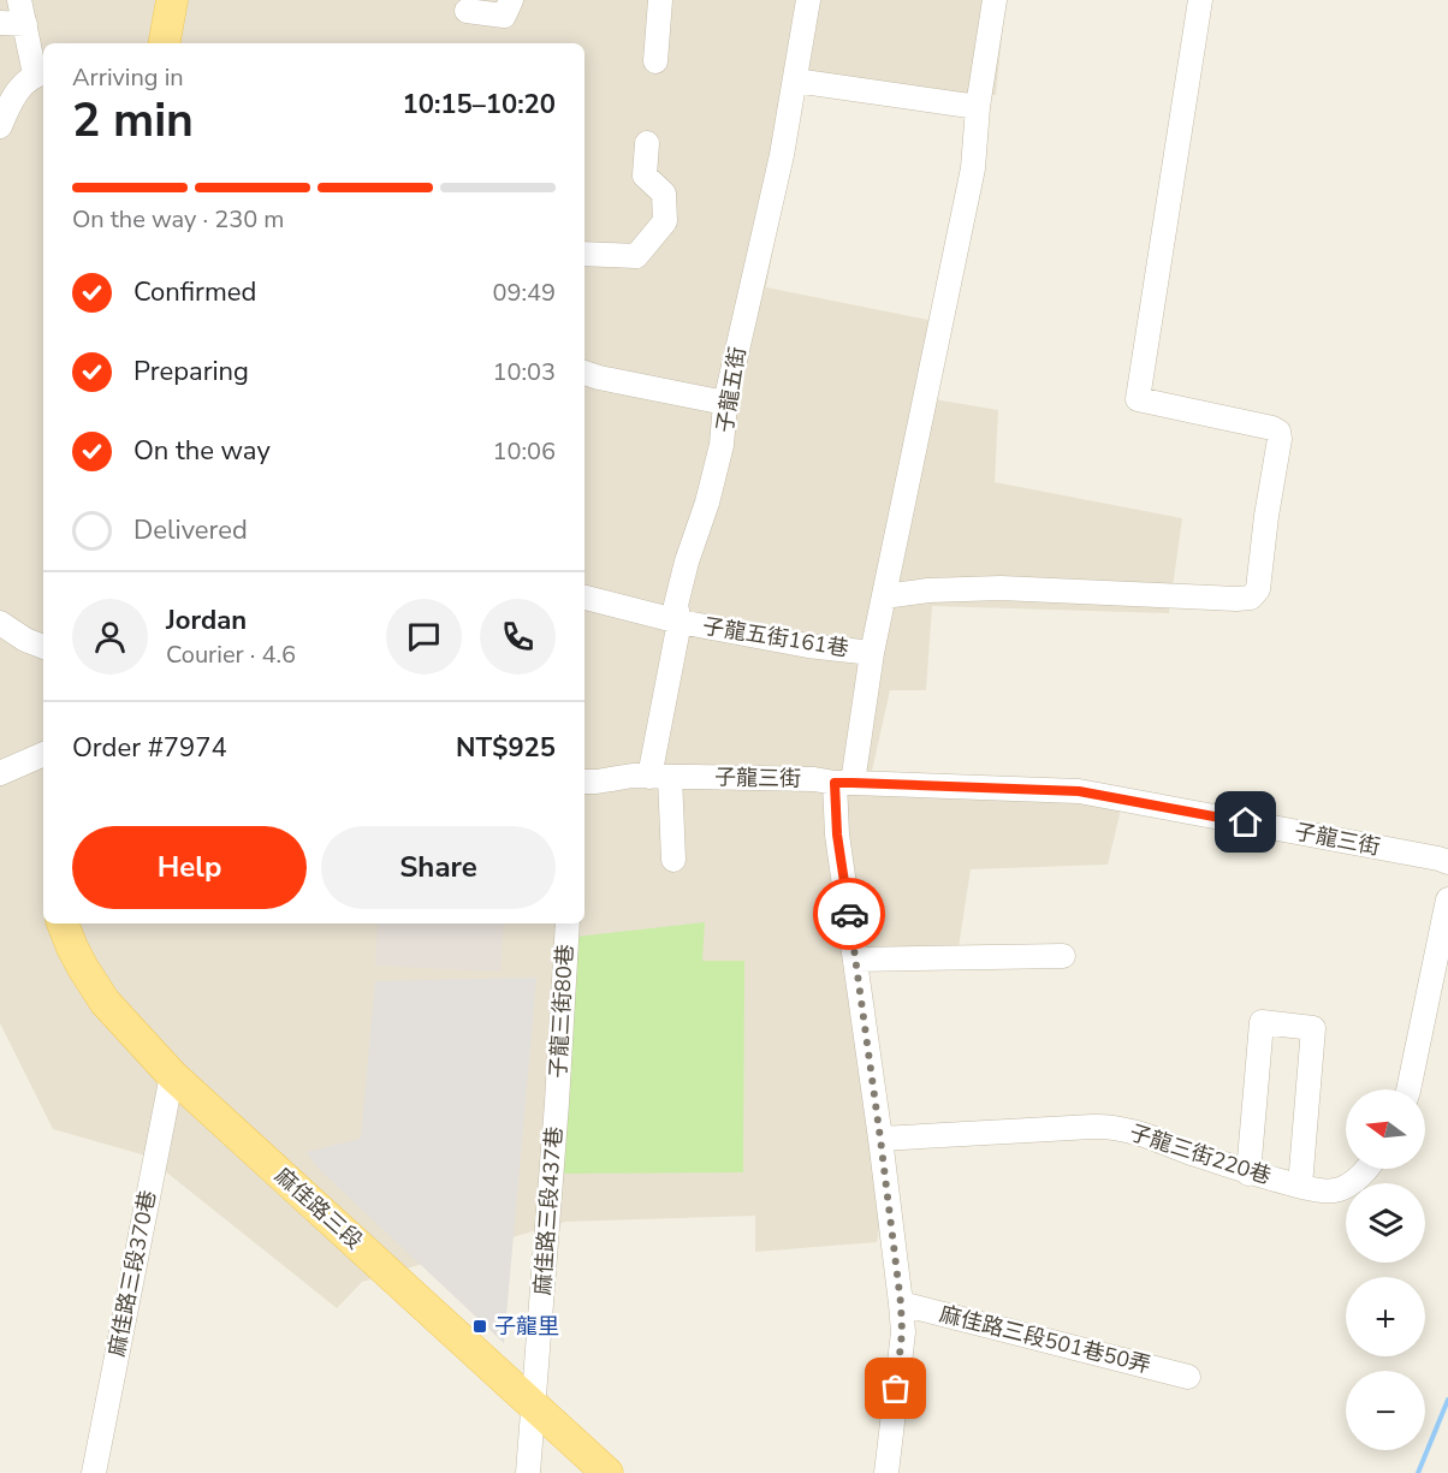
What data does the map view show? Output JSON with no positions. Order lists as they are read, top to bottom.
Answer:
{
  "streets": {
    "main road": ["麻佳路三段"],
    "street": [
      "子龍五街",
      "子龍五街161巷",
      "子龍三街",
      "子龍三街80巷",
      "子龍三街220巷",
      "麻佳路三段437巷",
      "麻佳路三段370巷",
      "麻佳路三段501巷50弄"
    ]
  },
  "crossings": [
    ["子龍五街", "子龍五街161巷"],
    ["子龍五街", "子龍三街"],
    ["子龍三街80巷", "麻佳路三段437巷"],
    ["麻佳路三段", "麻佳路三段437巷"],
    ["麻佳路三段", "麻佳路三段370巷"]
  ],
  "places": {
    "transit": ["子龍里"]
  },
  "north": "left",
  "page": {
    "heading": ["2 min", "Arriving in", "10:15–10:20"],
    "panel": [
      "Jordan",
      "Courier · 4.6",
      "Order #7974",
      "NT$925"
    ],
    "bar": "On the way · 230 m",
    "list": [
      ["Confirmed", "09:49"],
      ["Preparing", "10:03"],
      ["On the way", "10:06"],
      "Delivered"
    ],
    "buttons": ["Help", "Share"],
    "map_buttons": ["+", "−"]
  }
}
